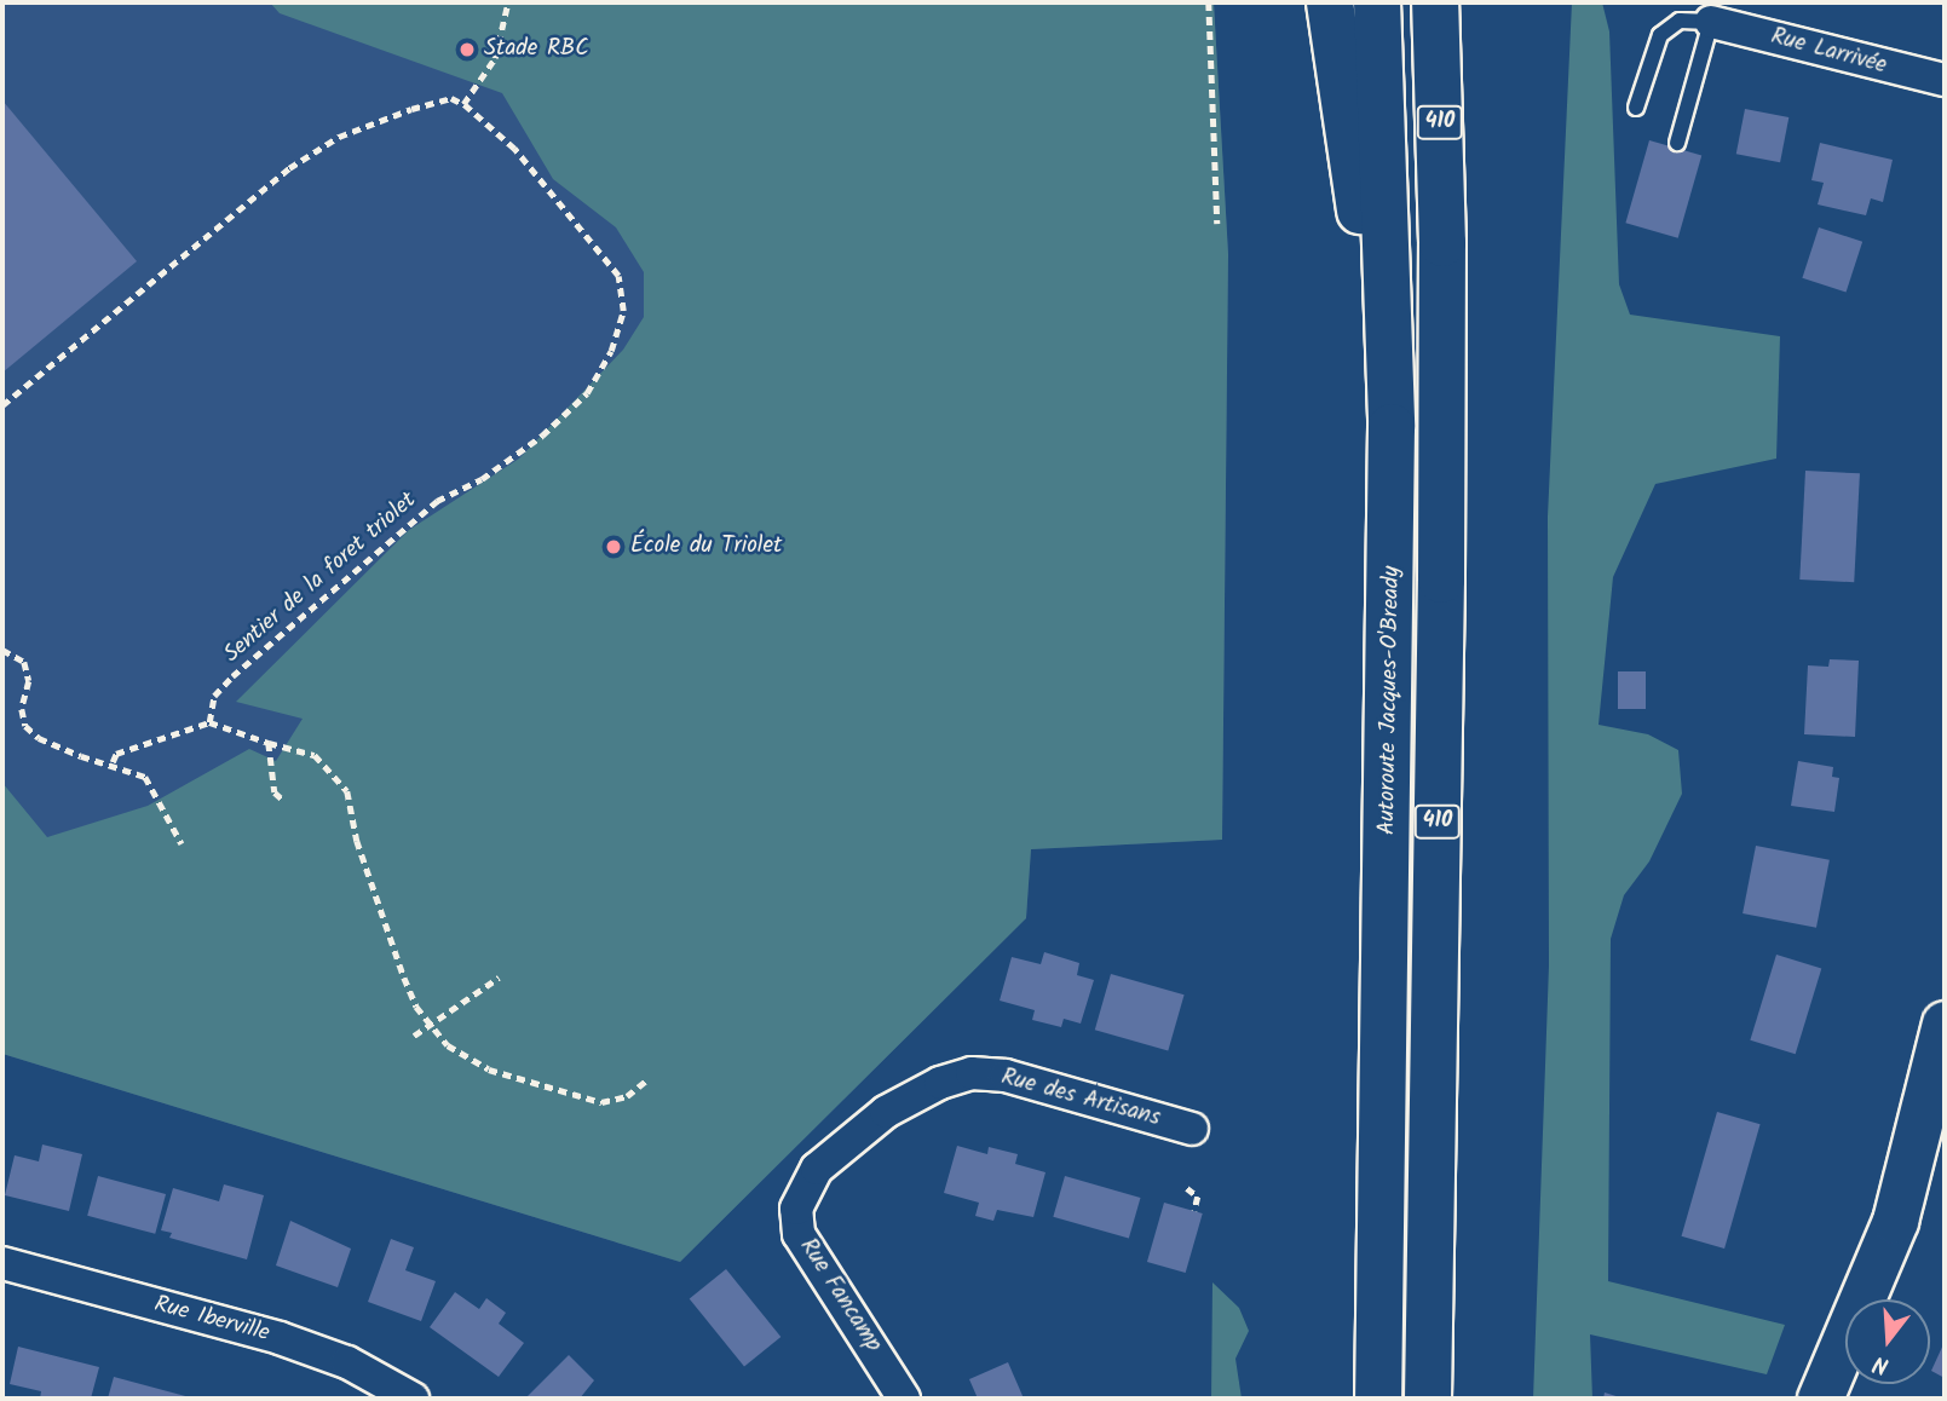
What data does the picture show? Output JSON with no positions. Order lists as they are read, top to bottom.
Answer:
{
  "streets": {
    "highway": ["410", "Autoroute Jacques-O'Bready"],
    "street": [
      "Rue Larrivée",
      "Rue des Artisans",
      "Rue Fancamp",
      "Rue Iberville"
    ],
    "path": ["Sentier de la foret triolet"]
  },
  "crossings": [
    ["Rue des Artisans", "Rue Fancamp"]
  ],
  "places": ["Stade RBC", "École du Triolet"],
  "north": "bottom"
}
